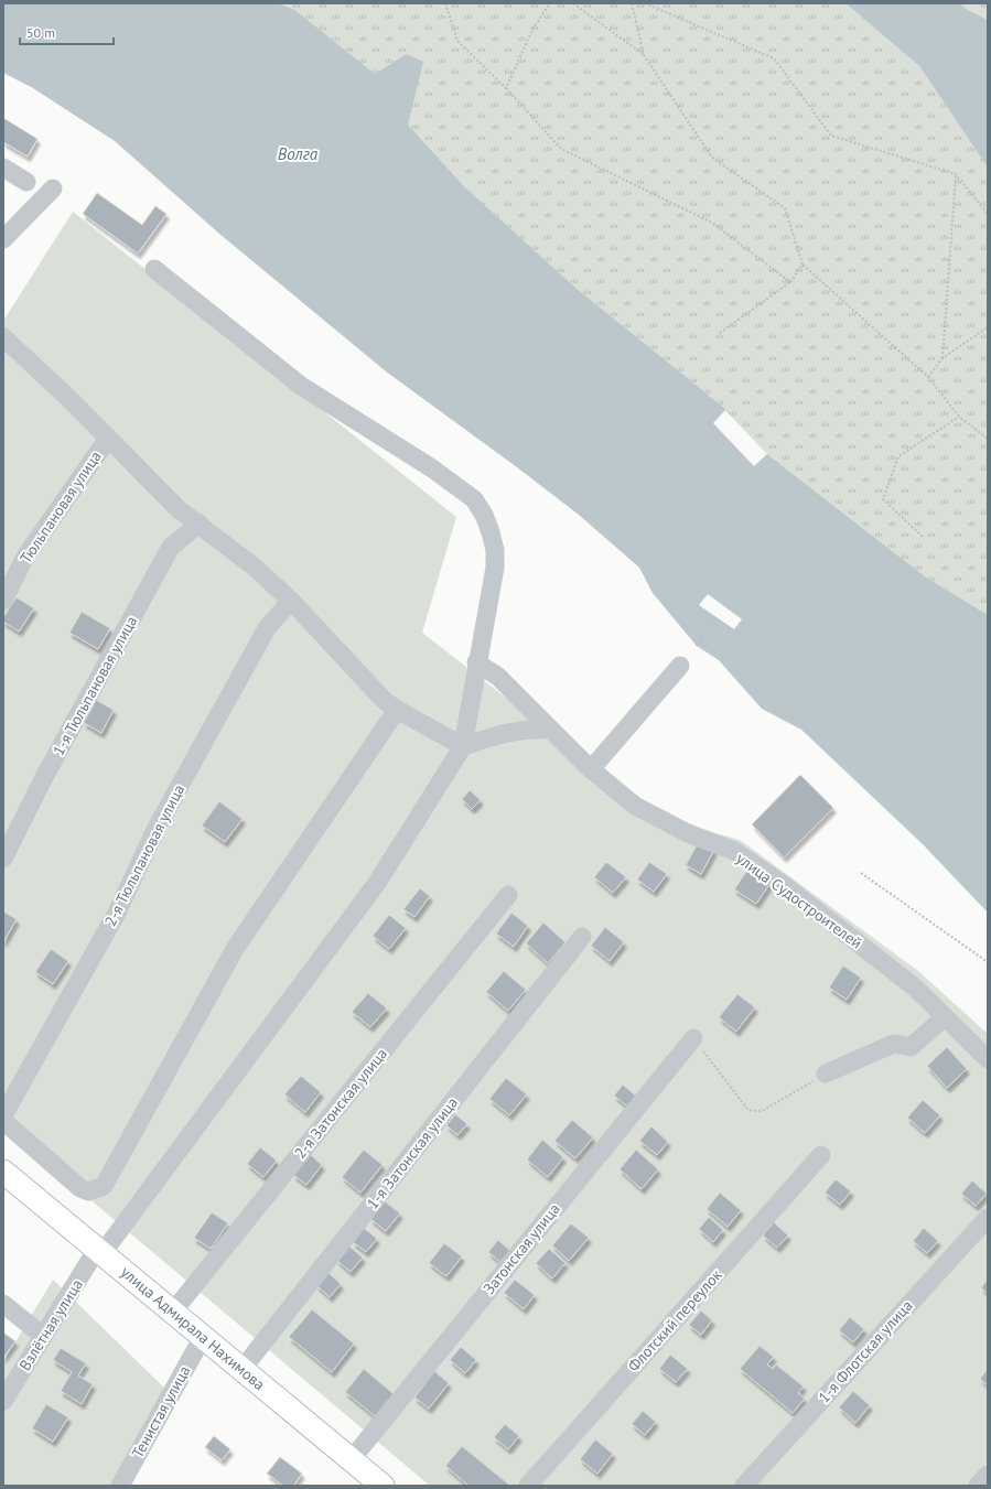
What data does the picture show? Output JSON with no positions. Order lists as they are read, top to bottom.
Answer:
{
  "streets": {
    "main road": ["улица Адмирала Нахимова"],
    "street": [
      "Тюльпановая улица",
      "1-я Тюльпановая улица",
      "2-я Тюльпановая улица",
      "улица Судостроителей",
      "2-я Затонская улица",
      "1-я Затонская улица",
      "Затонская улица",
      "Флотский переулок",
      "Взлётная улица",
      "1-я Флотская улица",
      "Тенистая улица"
    ]
  },
  "crossings": [
    ["2-я Затонская улица", "улица Адмирала Нахимова"],
    ["1-я Затонская улица", "улица Адмирала Нахимова"],
    ["Затонская улица", "улица Адмирала Нахимова"],
    ["Взлётная улица", "улица Адмирала Нахимова"],
    ["улица Адмирала Нахимова", "Тенистая улица"]
  ],
  "water": ["Волга"],
  "scale_bar": "50 m"
}
